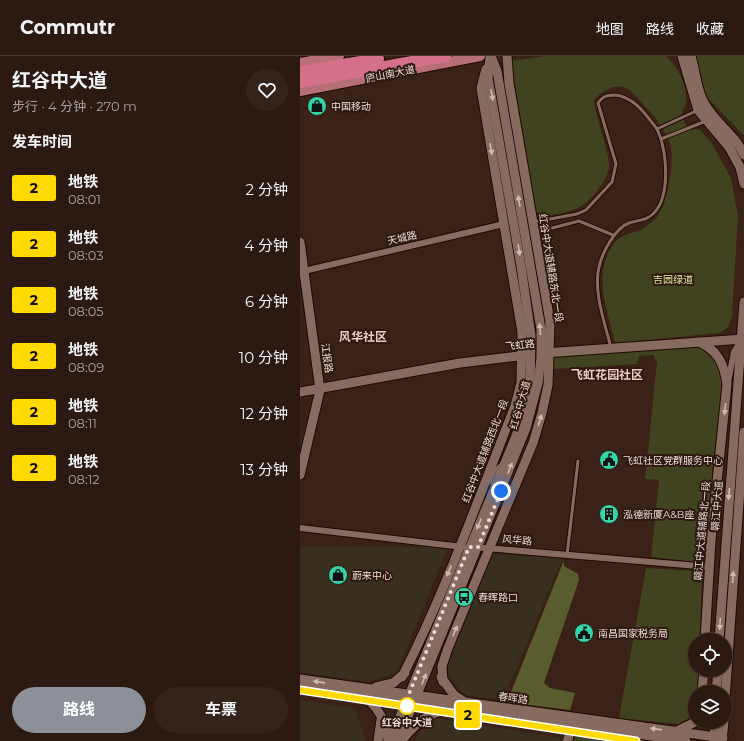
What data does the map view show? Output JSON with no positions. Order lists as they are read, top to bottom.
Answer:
{
  "streets": {
    "main road": ["庐山南大道"],
    "street": [
      "天城路",
      "红谷中大道辅路东北一段",
      "飞虹路",
      "江报路",
      "红谷中大道",
      "红谷中大道辅路西北一段",
      "赣江中大道",
      "赣江中大道辅路北一段",
      "风华路",
      "春晖路"
    ]
  },
  "crossings": [
    ["天城路", "江报路"],
    ["天城路", "红谷中大道辅路西北一段"],
    ["红谷中大道辅路东北一段", "飞虹路"],
    ["红谷中大道辅路东北一段", "红谷中大道"],
    ["红谷中大道辅路东北一段", "风华路"],
    ["飞虹路", "江报路"],
    ["飞虹路", "红谷中大道"],
    ["飞虹路", "红谷中大道辅路西北一段"],
    ["飞虹路", "赣江中大道"],
    ["飞虹路", "赣江中大道辅路北一段"],
    ["红谷中大道", "红谷中大道辅路西北一段"],
    ["红谷中大道", "风华路"],
    ["红谷中大道", "春晖路"],
    ["红谷中大道辅路西北一段", "风华路"],
    ["赣江中大道辅路北一段", "风华路"]
  ],
  "one_way": ["红谷中大道辅路东北一段", "红谷中大道辅路西北一段", "赣江中大道辅路北一段"],
  "districts": ["风华社区", "飞虹花园社区"],
  "parks": ["吉园绿道"],
  "places": {
    "shop": ["中国移动", "蔚来中心"],
    "public building": ["飞虹社区党群服务中心", "南昌国家税务局"],
    "building": ["泓德新厦A&B座"],
    "bus stop": ["春晖路口"],
    "other": ["红谷中大道"]
  },
  "lines": ["metro line 2"],
  "page": {
    "header": "Commutr",
    "nav": ["地图", "路线", "收藏"],
    "heading": [
      ["红谷中大道", "步行 · 4 分钟 · 270 m"],
      "发车时间"
    ],
    "on_map": "2",
    "list": [
      {
        "mark": "2",
        "name": "地铁",
        "note": "08:01",
        "value": "2 分钟"
      },
      {
        "mark": "2",
        "name": "地铁",
        "note": "08:03",
        "value": "4 分钟"
      },
      {
        "mark": "2",
        "name": "地铁",
        "note": "08:05",
        "value": "6 分钟"
      },
      {
        "mark": "2",
        "name": "地铁",
        "note": "08:09",
        "value": "10 分钟"
      },
      {
        "mark": "2",
        "name": "地铁",
        "note": "08:11",
        "value": "12 分钟"
      },
      {
        "mark": "2",
        "name": "地铁",
        "note": "08:12",
        "value": "13 分钟"
      }
    ],
    "buttons": ["路线", "车票"]
  }
}
